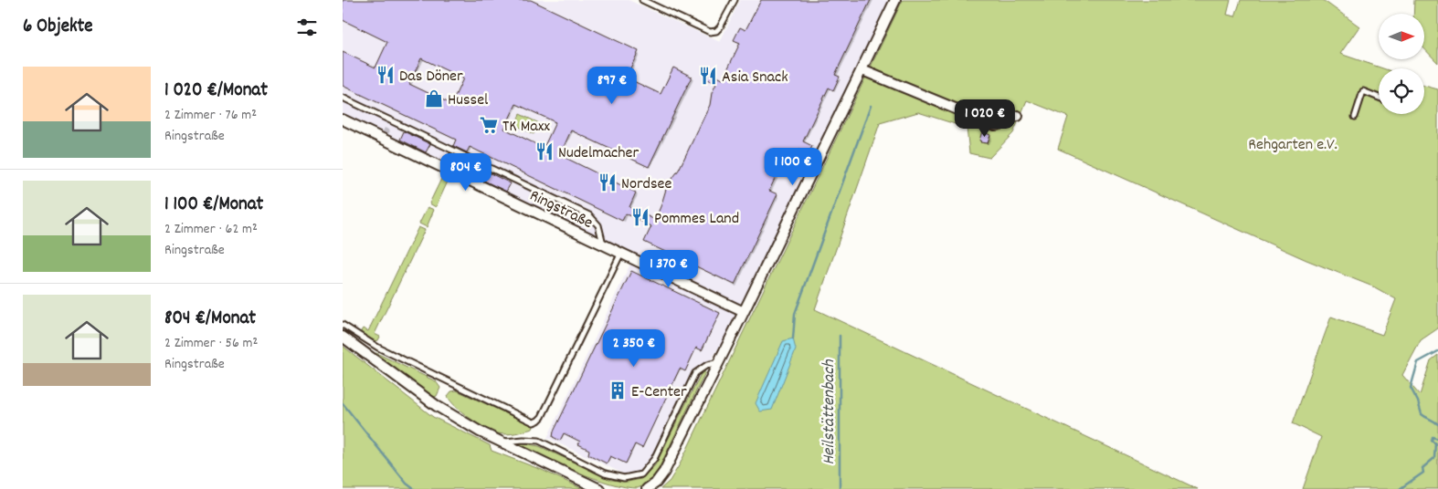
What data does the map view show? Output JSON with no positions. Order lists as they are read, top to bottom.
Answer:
{
  "streets": {
    "street": ["Ringstraße"]
  },
  "water": ["Heilstättenbach"],
  "parks": ["Rehgarten e.V."],
  "places": {
    "restaurant": [
      "Das Döner",
      "Asia Snack",
      "Nudelmacher",
      "Nordsee",
      "Pommes Land"
    ],
    "shop": ["Hussel"],
    "supermarket": ["TK Maxx"],
    "building": ["E-Center"]
  },
  "north": "right",
  "page": {
    "heading": "6 Objekte",
    "list": [
      {
        "name": "1 020 €/Monat",
        "note": "2 Zimmer · 76 m² · Ringstraße"
      },
      {
        "name": "1 100 €/Monat",
        "note": "2 Zimmer · 62 m² · Ringstraße"
      },
      {
        "name": "804 €/Monat",
        "note": "2 Zimmer · 56 m² · Ringstraße"
      }
    ],
    "price": [
      "897 €",
      "1 020 €",
      "1 100 €",
      "804 €",
      "1 370 €",
      "2 350 €"
    ]
  }
}
